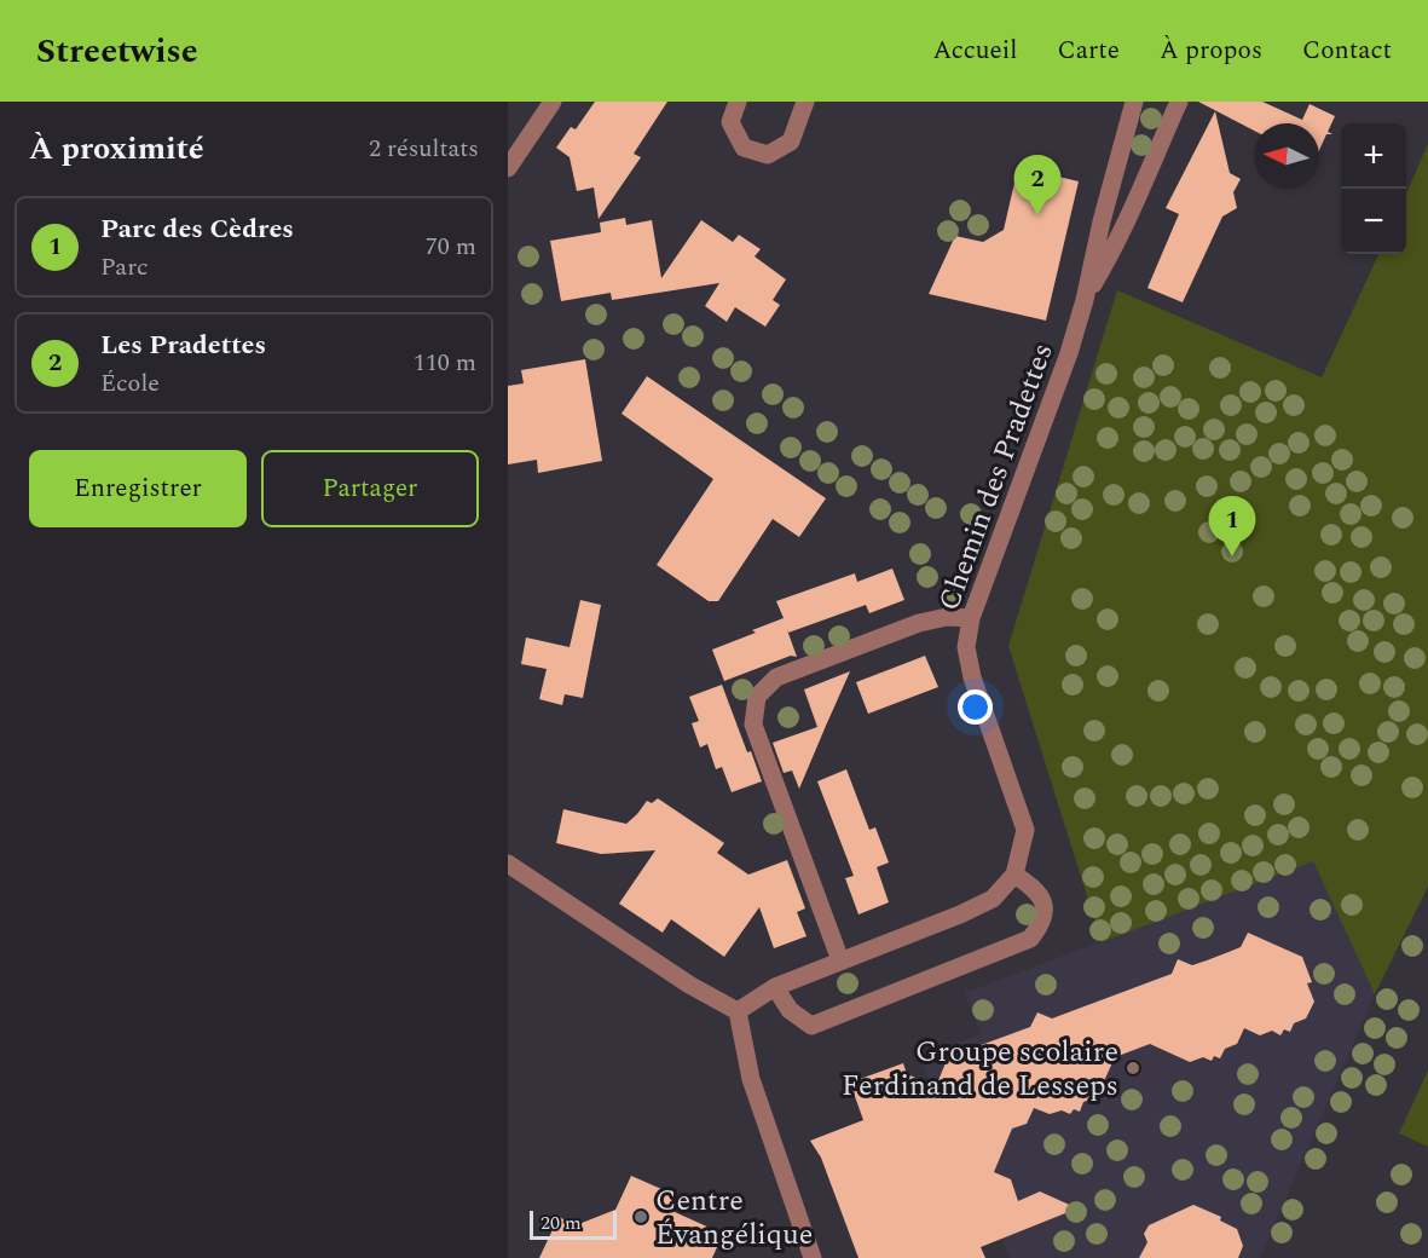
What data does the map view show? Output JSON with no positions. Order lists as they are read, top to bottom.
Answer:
{
  "streets": {
    "street": ["Chemin des Pradettes"]
  },
  "places": ["Groupe scolaire Ferdinand de Lesseps", "Centre Évangélique"],
  "scale_bar": "20 m",
  "north": "left",
  "page": {
    "header": "Streetwise",
    "nav": [
      "Accueil",
      "Carte",
      "À propos",
      "Contact"
    ],
    "heading": ["À proximité", "2 résultats"],
    "map_buttons": ["+", "−"],
    "pins": ["2", "1"],
    "list": [
      {
        "mark": "1",
        "name": "Parc des Cèdres",
        "note": "Parc",
        "value": "70 m"
      },
      {
        "mark": "2",
        "name": "Les Pradettes",
        "note": "École",
        "value": "110 m"
      }
    ],
    "buttons": ["Enregistrer", "Partager"],
    "scale": "20 m"
  }
}
